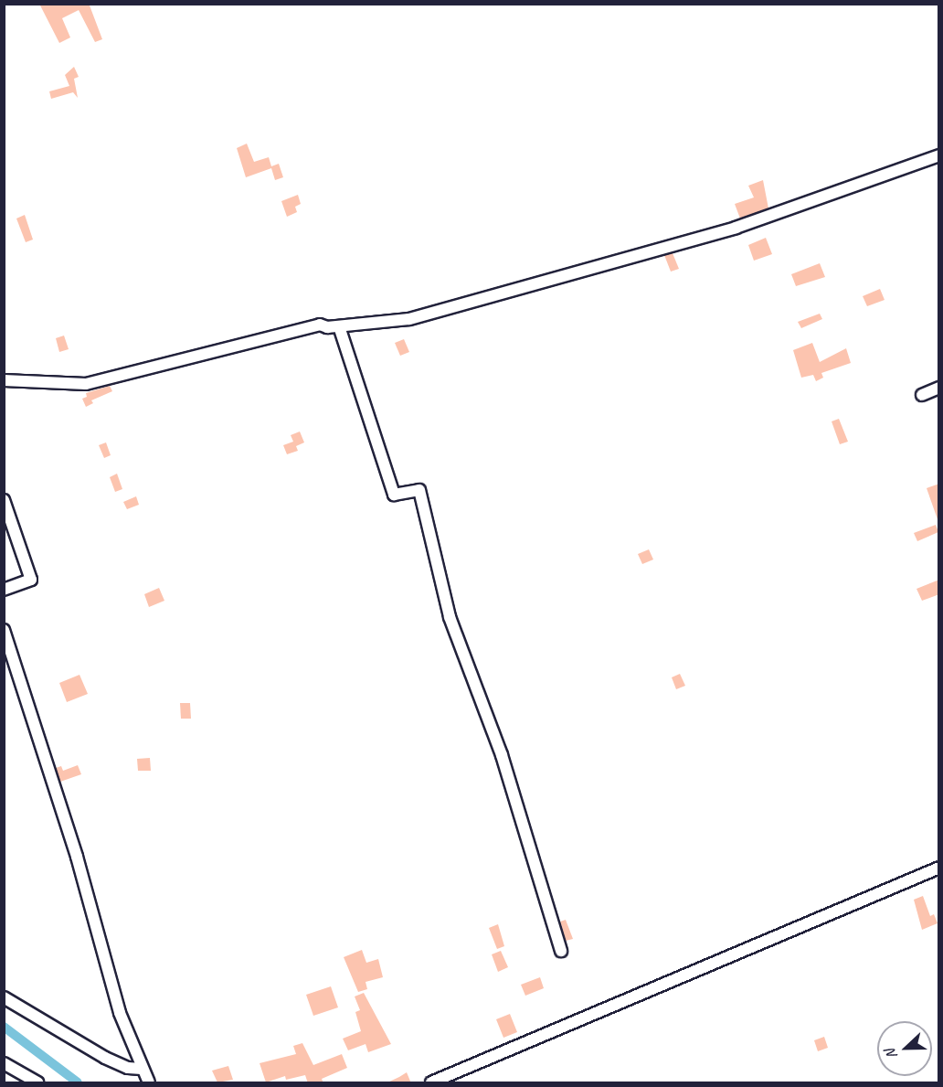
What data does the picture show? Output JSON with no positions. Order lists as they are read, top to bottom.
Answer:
{
  "north": "left"
}
